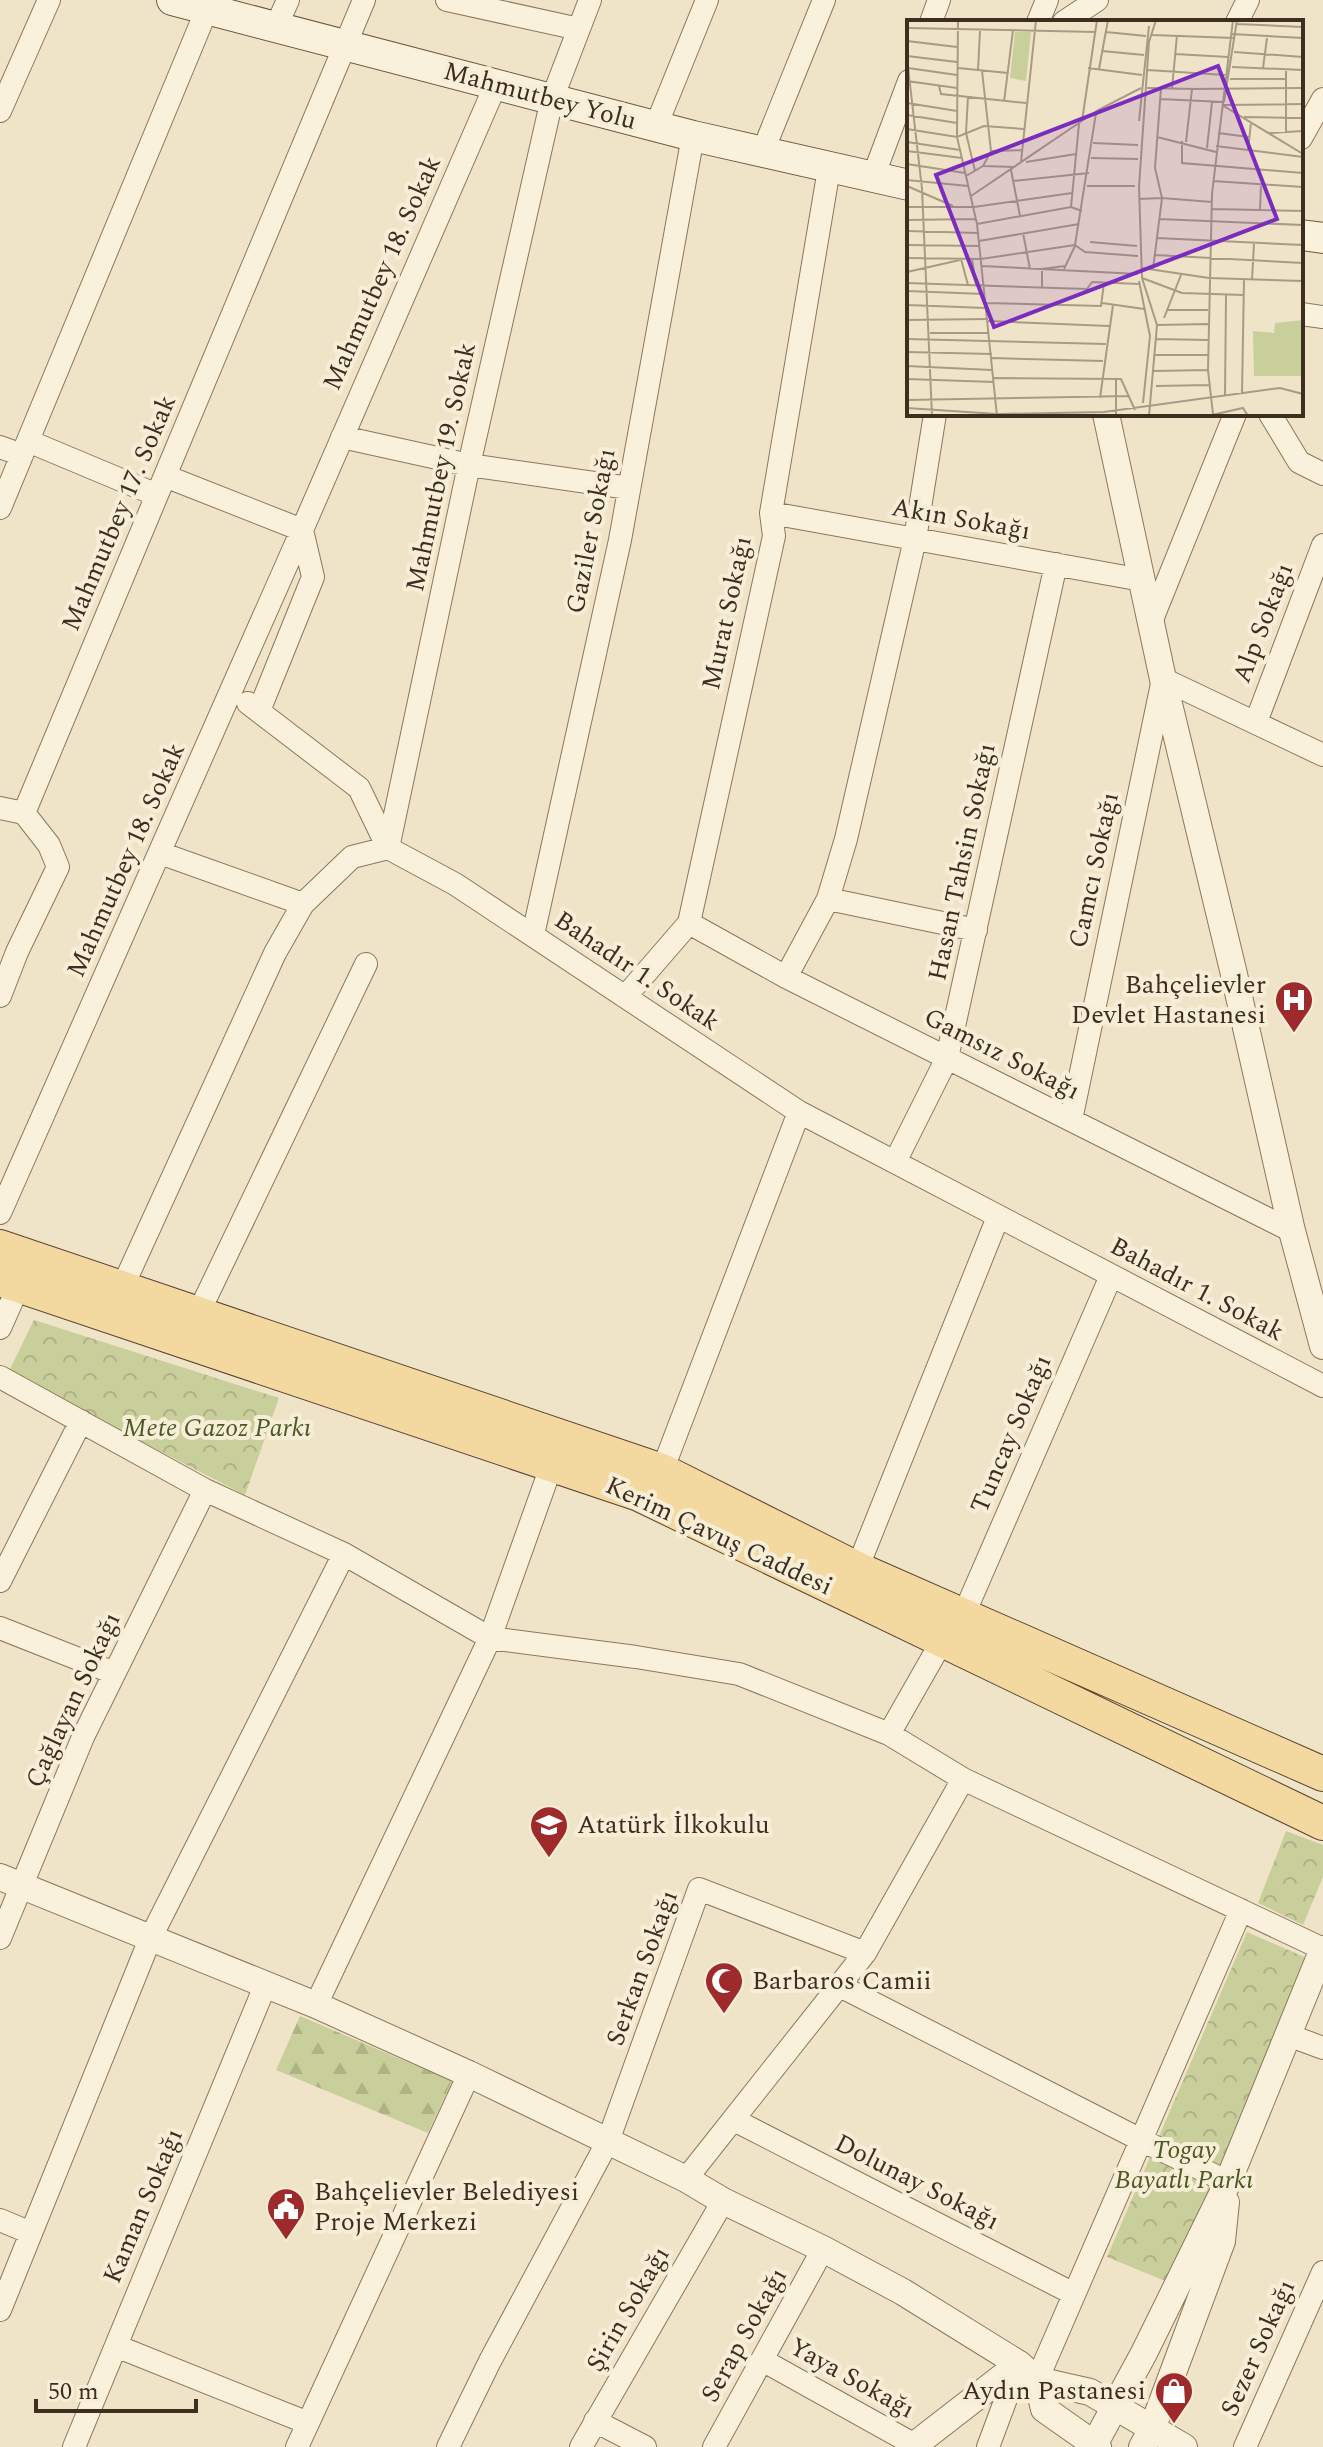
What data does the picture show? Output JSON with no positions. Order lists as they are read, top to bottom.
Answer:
{
  "streets": {
    "main road": ["Mahmutbey Yolu", "Kerim Çavuş Caddesi"],
    "street": [
      "Mahmutbey 18. Sokak",
      "Mahmutbey 19. Sokak",
      "Mahmutbey 17. Sokak",
      "Akın Sokağı",
      "Gaziler Sokağı",
      "Murat Sokağı",
      "Alp Sokağı",
      "Hasan Tahsin Sokağı",
      "Camcı Sokağı",
      "Bahadır 1. Sokak",
      "Gamsız Sokağı",
      "Tuncay Sokağı",
      "Çağlayan Sokağı",
      "Serkan Sokağı",
      "Dolunay Sokağı",
      "Kaman Sokağı",
      "Şirin Sokağı",
      "Serap Sokağı",
      "Sezer Sokağı",
      "Yaya Sokağı"
    ]
  },
  "crossings": [
    ["Mahmutbey Yolu", "Mahmutbey 18. Sokak"],
    ["Mahmutbey Yolu", "Mahmutbey 19. Sokak"],
    ["Mahmutbey Yolu", "Mahmutbey 17. Sokak"],
    ["Mahmutbey Yolu", "Gaziler Sokağı"],
    ["Mahmutbey Yolu", "Murat Sokağı"],
    ["Mahmutbey 19. Sokak", "Bahadır 1. Sokak"],
    ["Akın Sokağı", "Murat Sokağı"],
    ["Akın Sokağı", "Hasan Tahsin Sokağı"],
    ["Gaziler Sokağı", "Bahadır 1. Sokak"],
    ["Murat Sokağı", "Bahadır 1. Sokak"],
    ["Murat Sokağı", "Gamsız Sokağı"],
    ["Hasan Tahsin Sokağı", "Bahadır 1. Sokak"],
    ["Hasan Tahsin Sokağı", "Gamsız Sokağı"],
    ["Camcı Sokağı", "Gamsız Sokağı"],
    ["Bahadır 1. Sokak", "Tuncay Sokağı"],
    ["Tuncay Sokağı", "Kerim Çavuş Caddesi"],
    ["Serap Sokağı", "Yaya Sokağı"]
  ],
  "parks": ["Mete Gazoz Parkı", "Togay Bayatlı Parkı"],
  "places": {
    "hospital": ["Bahçelievler Devlet Hastanesi"],
    "school or university": ["Atatürk İlkokulu"],
    "mosque": ["Barbaros Camii"],
    "public building": ["Bahçelievler Belediyesi Proje Merkezi"],
    "shop": ["Aydın Pastanesi"]
  },
  "scale_bar": "50 m"
}
